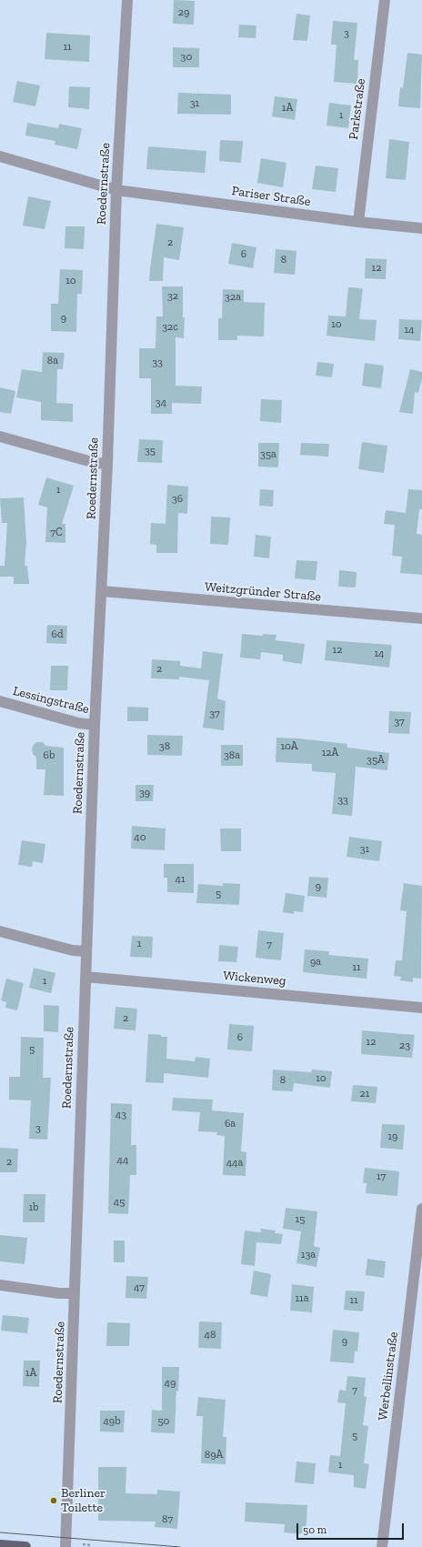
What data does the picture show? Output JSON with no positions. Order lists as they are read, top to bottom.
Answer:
{
  "streets": {
    "street": [
      "Parkstraße",
      "Roedernstraße",
      "Pariser Straße",
      "Weitzgründer Straße",
      "Lessingstraße",
      "Wickenweg",
      "Werbellinstraße"
    ]
  },
  "crossings": [
    ["Parkstraße", "Pariser Straße"],
    ["Roedernstraße", "Pariser Straße"],
    ["Roedernstraße", "Weitzgründer Straße"],
    ["Roedernstraße", "Lessingstraße"],
    ["Roedernstraße", "Wickenweg"]
  ],
  "places": ["Berliner Toilette"],
  "house_numbers": [
    "29",
    "3",
    "11",
    "30",
    "31",
    "1A",
    "1",
    "2",
    "6",
    "8",
    "12",
    "10",
    "32",
    "32a",
    "9",
    "10",
    "32c",
    "14",
    "8a",
    "33",
    "34",
    "35",
    "35a",
    "1",
    "36",
    "7C",
    "6d",
    "12",
    "14",
    "2",
    "37",
    "37",
    "38",
    "10A",
    "12A",
    "6b",
    "38a",
    "35A",
    "39",
    "33",
    "40",
    "31",
    "41",
    "9",
    "5",
    "1",
    "7",
    "9a",
    "11",
    "1",
    "2",
    "6",
    "12",
    "23",
    "5",
    "10",
    "8",
    "21",
    "43",
    "6a",
    "3",
    "19",
    "44",
    "2",
    "44a",
    "17",
    "45",
    "1b",
    "15",
    "13a",
    "47",
    "11a",
    "11",
    "48",
    "9",
    "1A",
    "49",
    "7",
    "49b",
    "50",
    "5",
    "89A",
    "1",
    "87"
  ],
  "scale_bar": "50 m"
}
